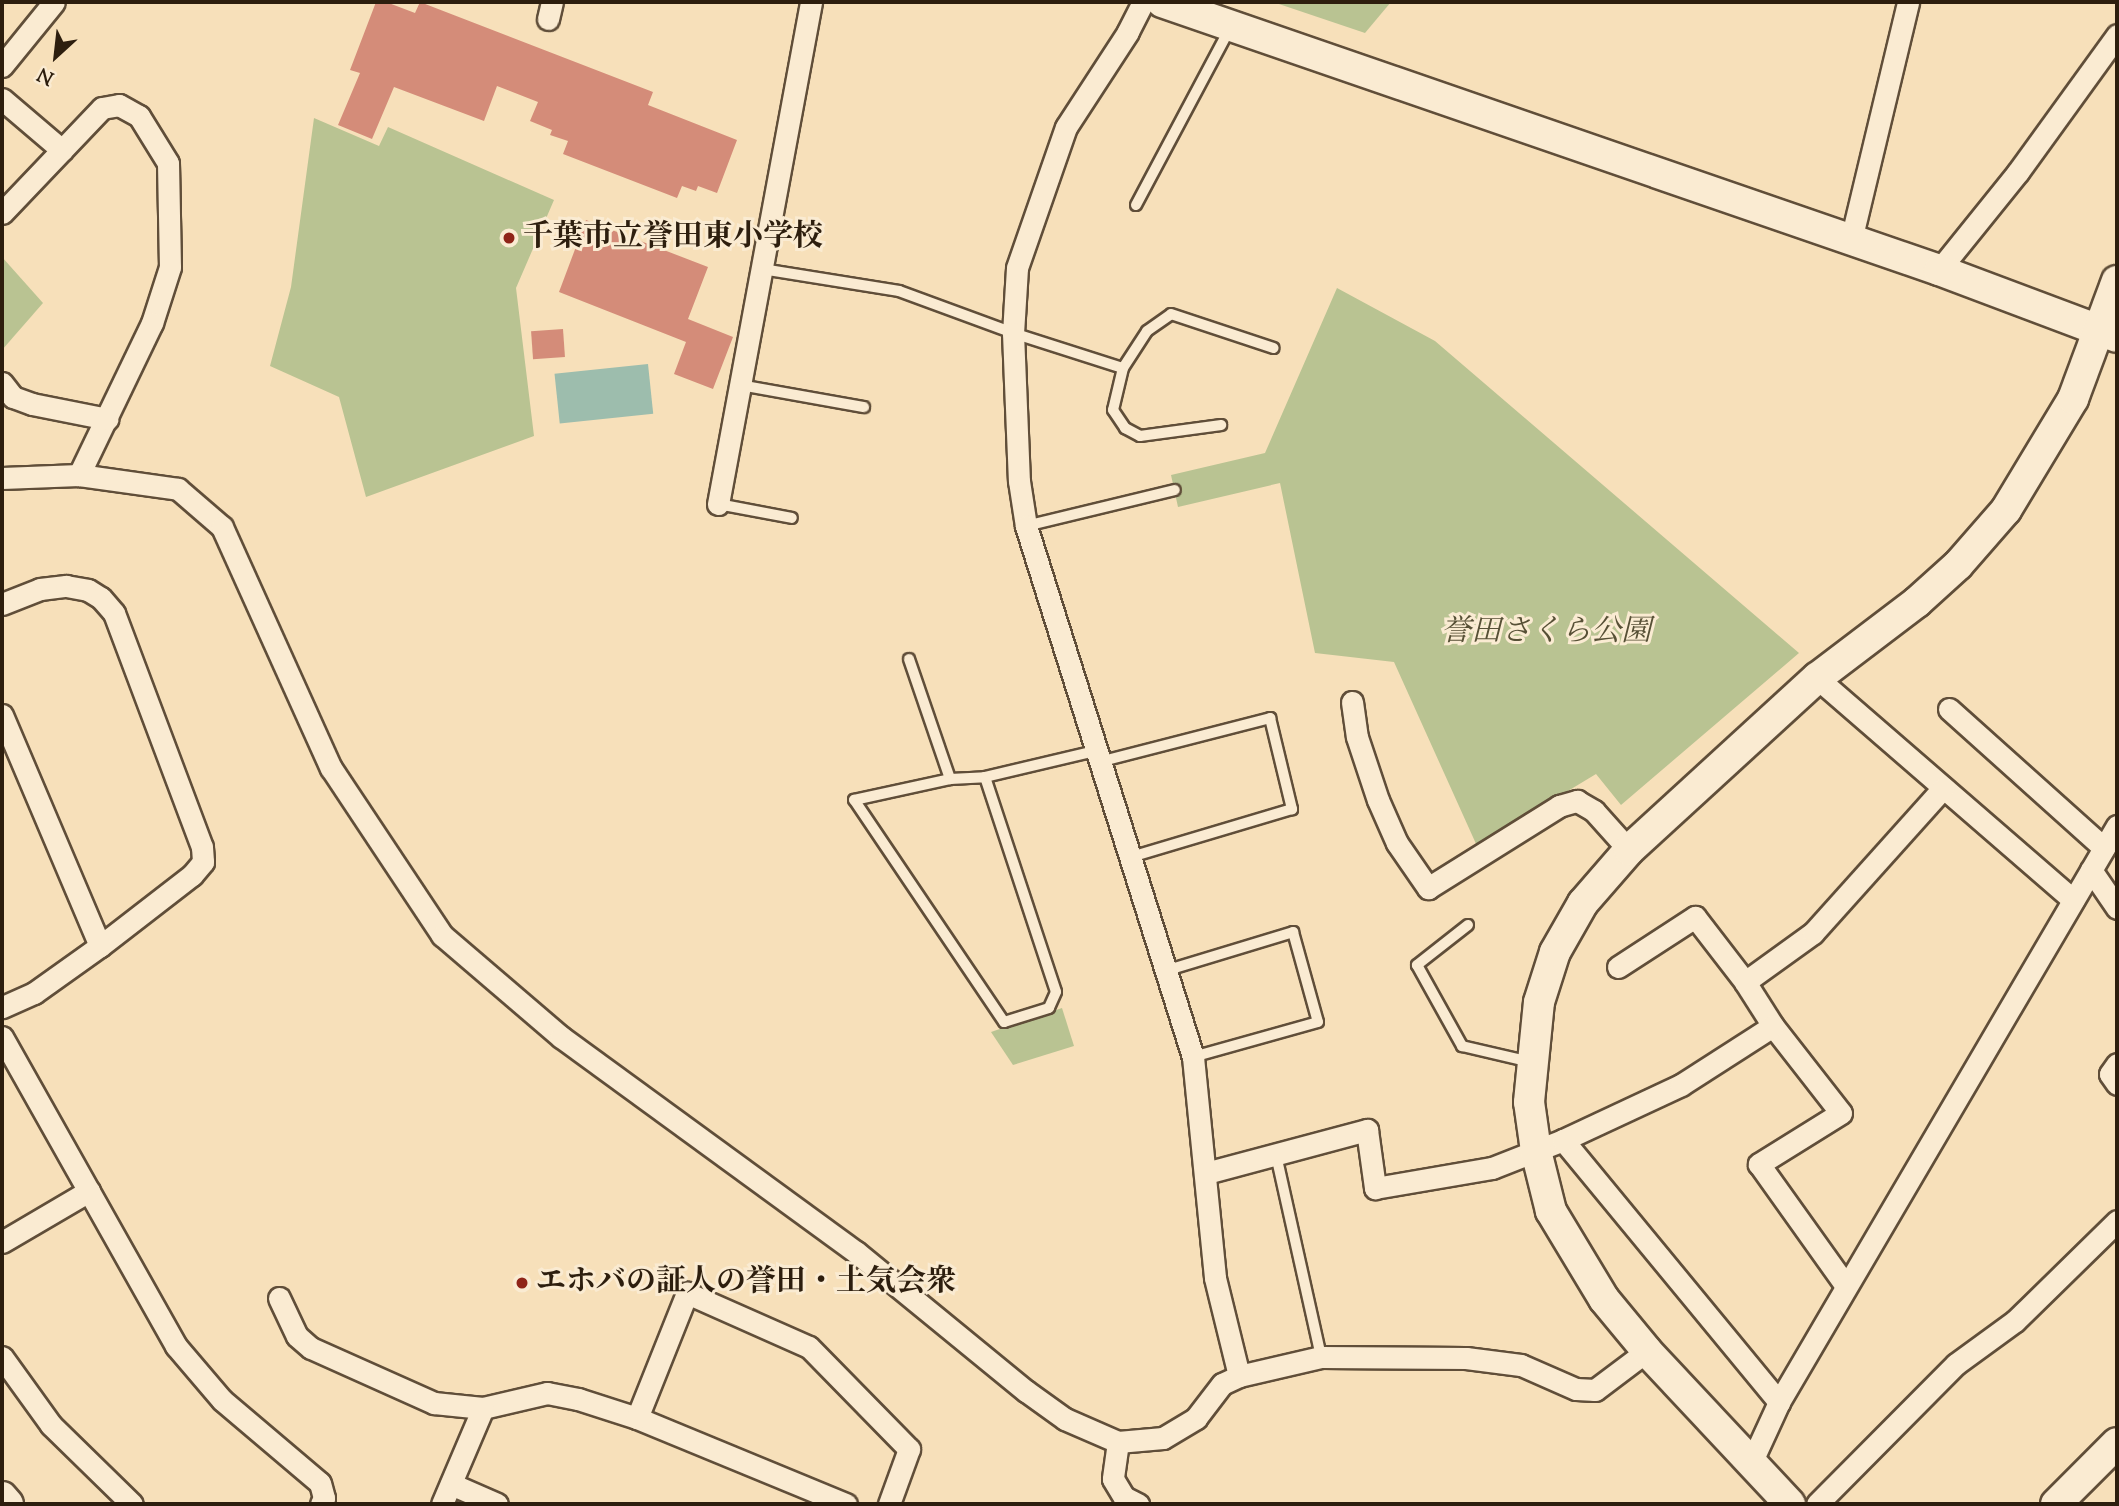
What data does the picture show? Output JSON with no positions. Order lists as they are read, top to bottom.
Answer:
{
  "parks": ["誉田さくら公園"],
  "places": ["千葉市立誉田東小学校", "エホバの証人の誉田・土気会衆"],
  "north": "bottom left"
}
